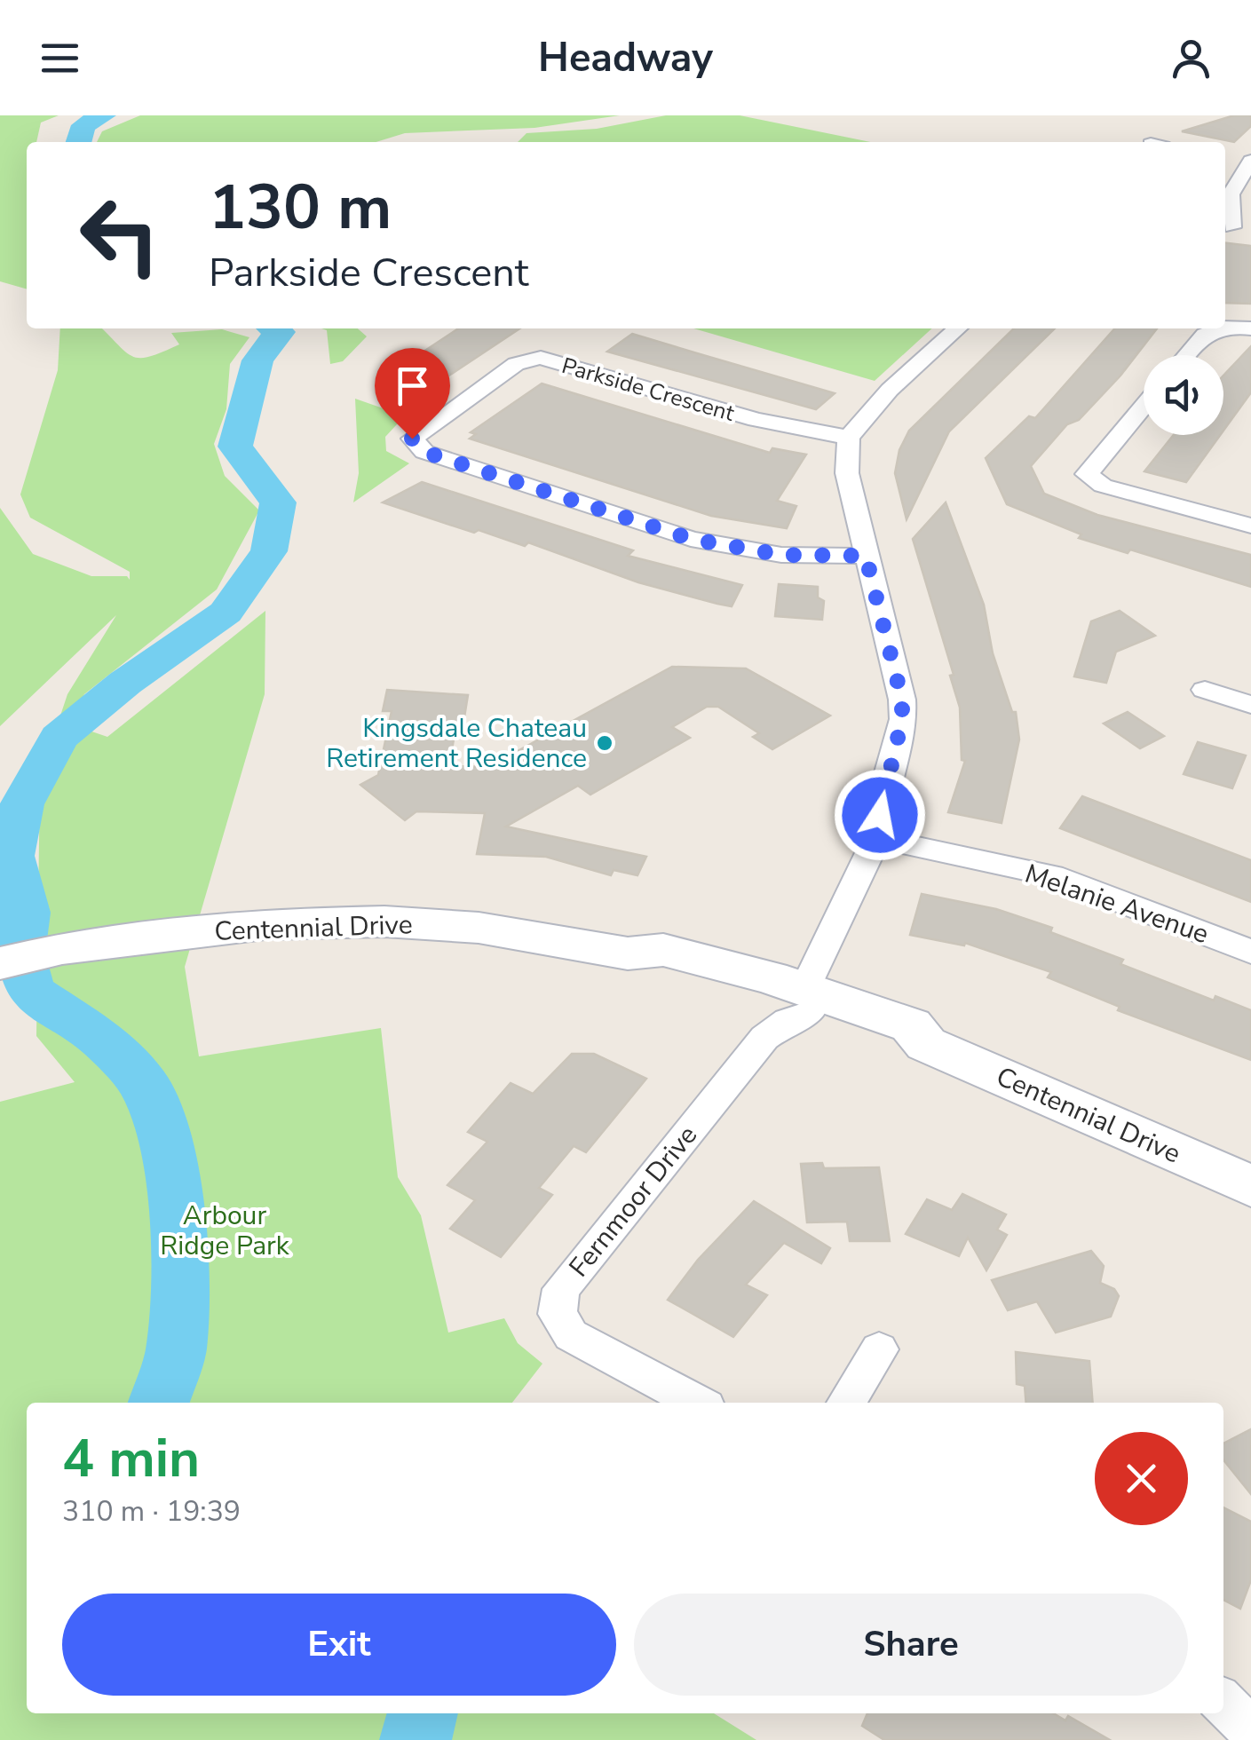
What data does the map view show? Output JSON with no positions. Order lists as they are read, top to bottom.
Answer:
{
  "streets": {
    "main road": ["Centennial Drive"],
    "street": ["Parkside Crescent", "Melanie Avenue", "Fernmoor Drive"]
  },
  "crossings": [
    ["Centennial Drive", "Fernmoor Drive"]
  ],
  "parks": ["Arbour Ridge Park"],
  "places": ["Kingsdale Chateau Retirement Residence"],
  "page": {
    "header": "Headway",
    "turn": ["130 m", "Parkside Crescent"],
    "heading": ["4 min", "310 m · 19:39"],
    "buttons": ["Exit", "Share"]
  }
}
